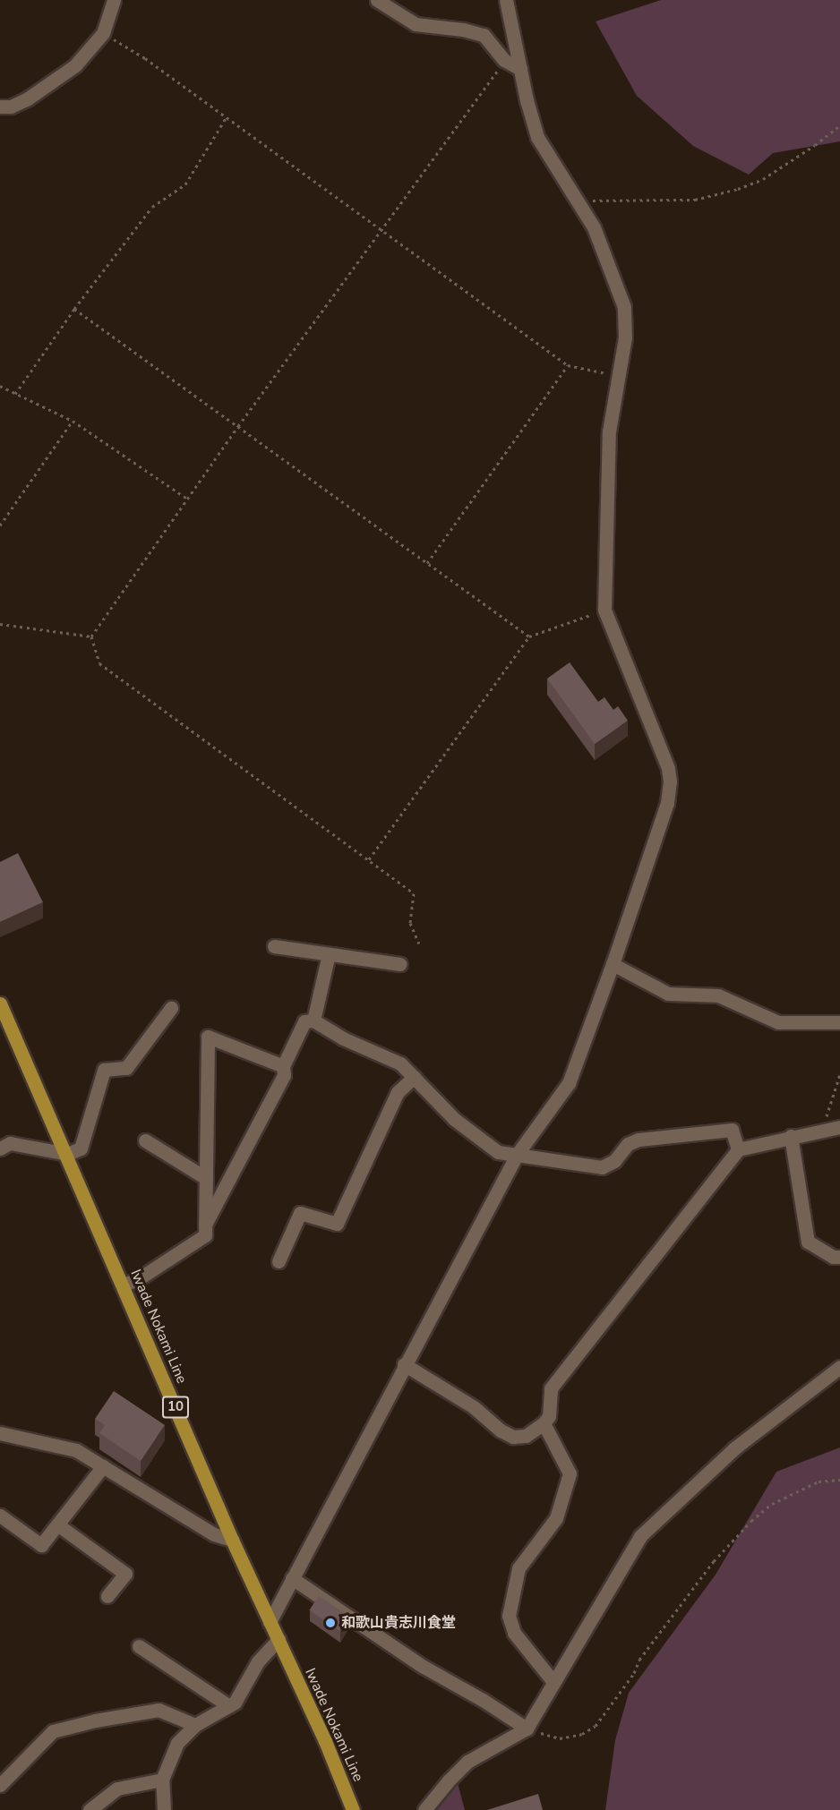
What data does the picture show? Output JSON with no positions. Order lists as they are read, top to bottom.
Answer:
{
  "streets": {
    "main road": ["Iwade Nokami Line", "10"]
  },
  "places": ["和歌山貴志川食堂"]
}
